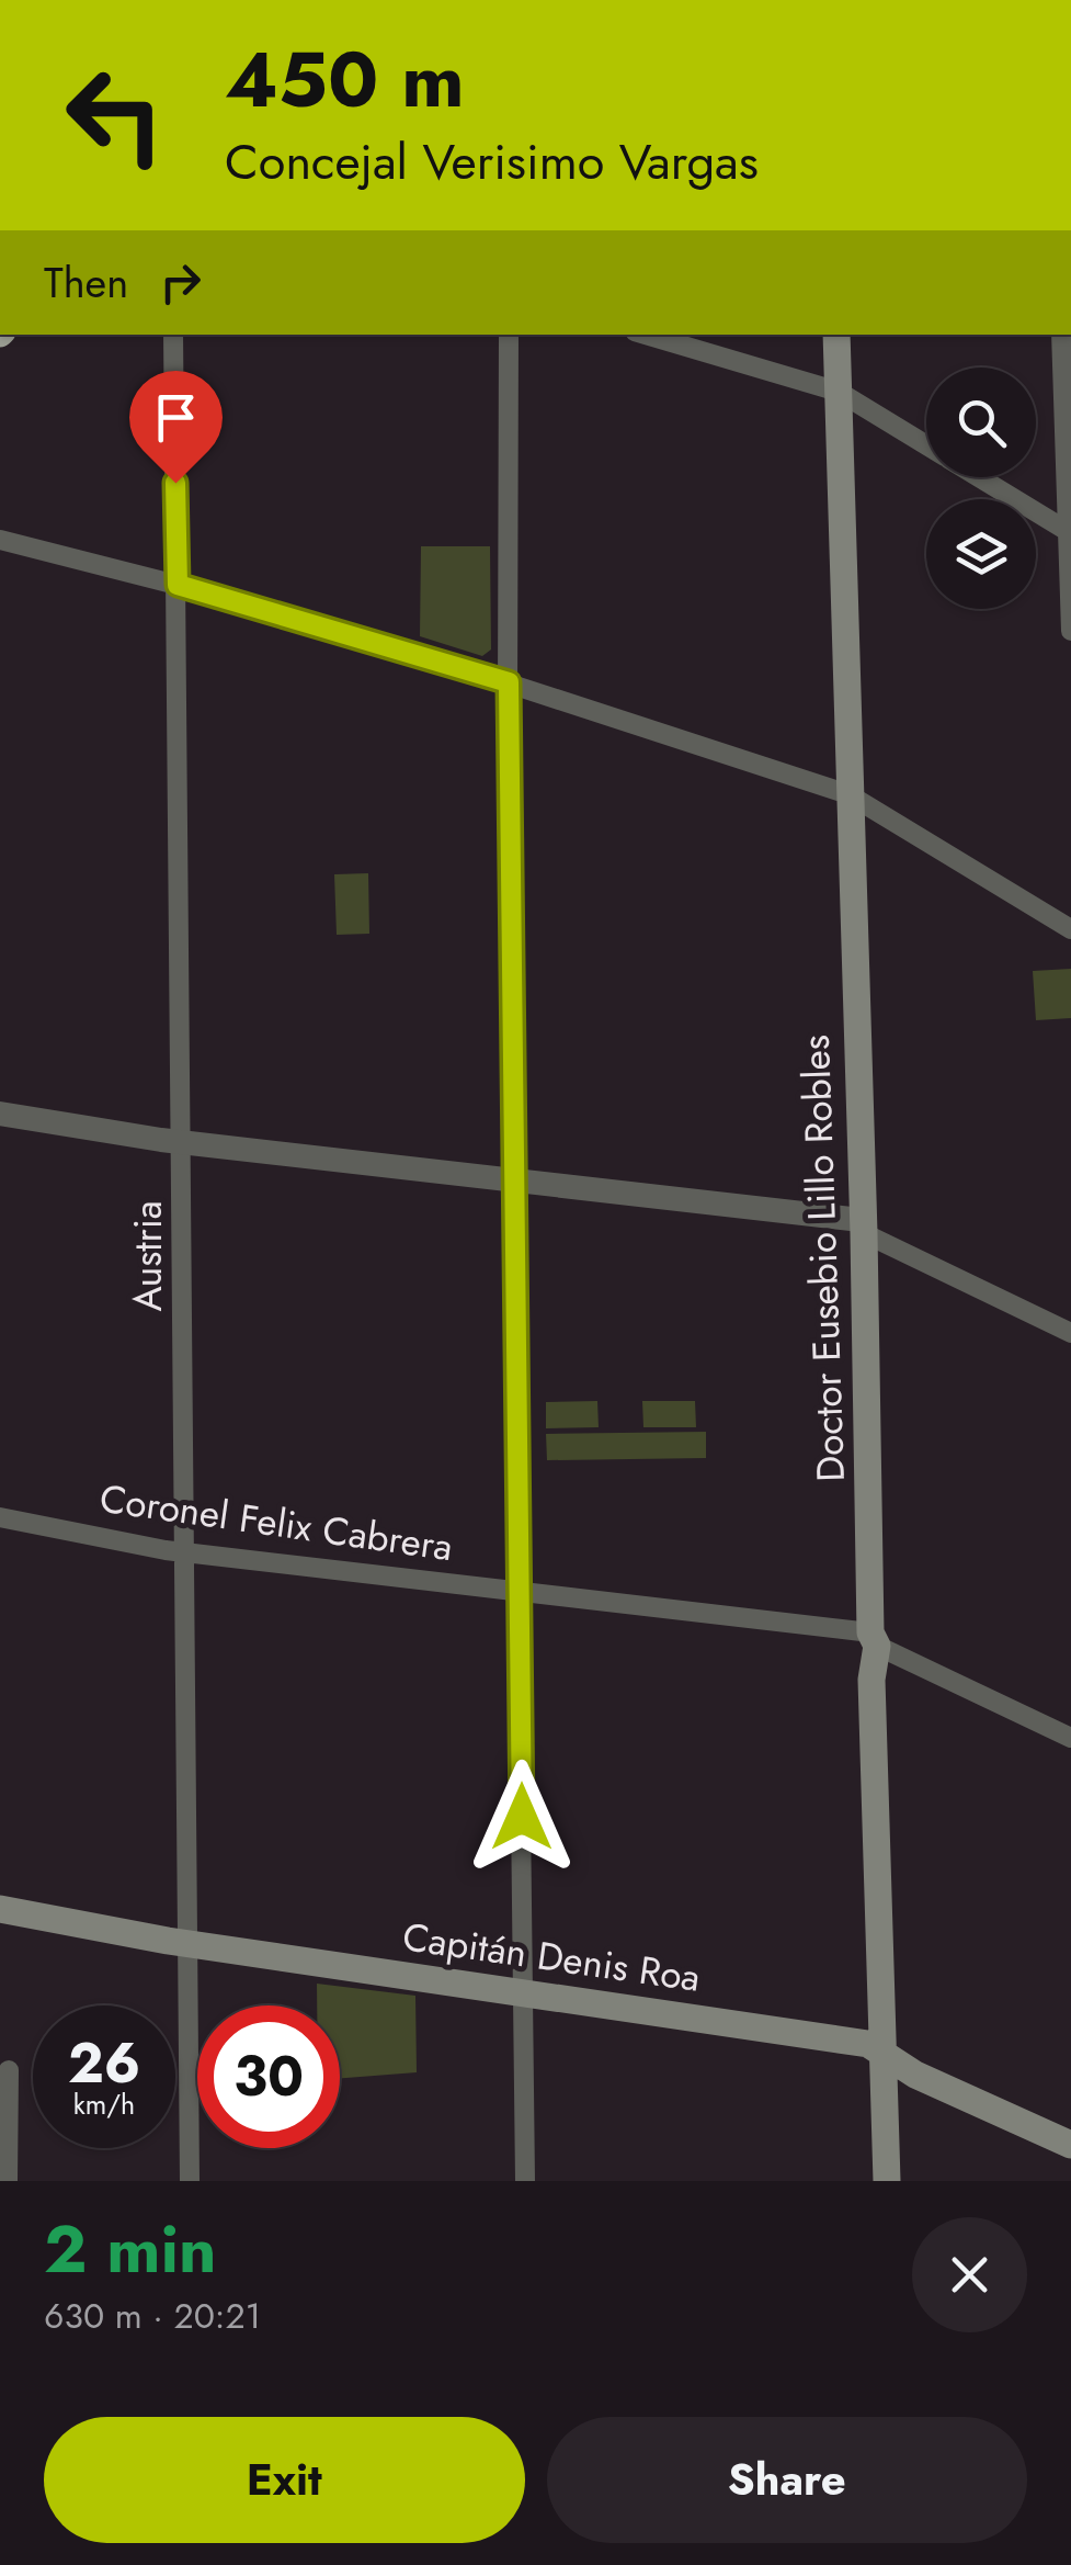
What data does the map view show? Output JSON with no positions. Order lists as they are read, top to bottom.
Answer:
{
  "streets": {
    "main road": ["Doctor Eusebio Lillo Robles", "Capitán Denis Roa"],
    "street": ["Austria", "Coronel Felix Cabrera"]
  },
  "crossings": [
    ["Austria", "Coronel Felix Cabrera"],
    ["Austria", "Capitán Denis Roa"],
    ["Doctor Eusebio Lillo Robles", "Coronel Felix Cabrera"],
    ["Doctor Eusebio Lillo Robles", "Capitán Denis Roa"]
  ],
  "page": {
    "turn": ["450 m", "Concejal Verisimo Vargas"],
    "then": "Then",
    "speed": "26 km/h",
    "limit": "30",
    "heading": ["2 min", "630 m · 20:21"],
    "buttons": ["Exit", "Share"]
  }
}
